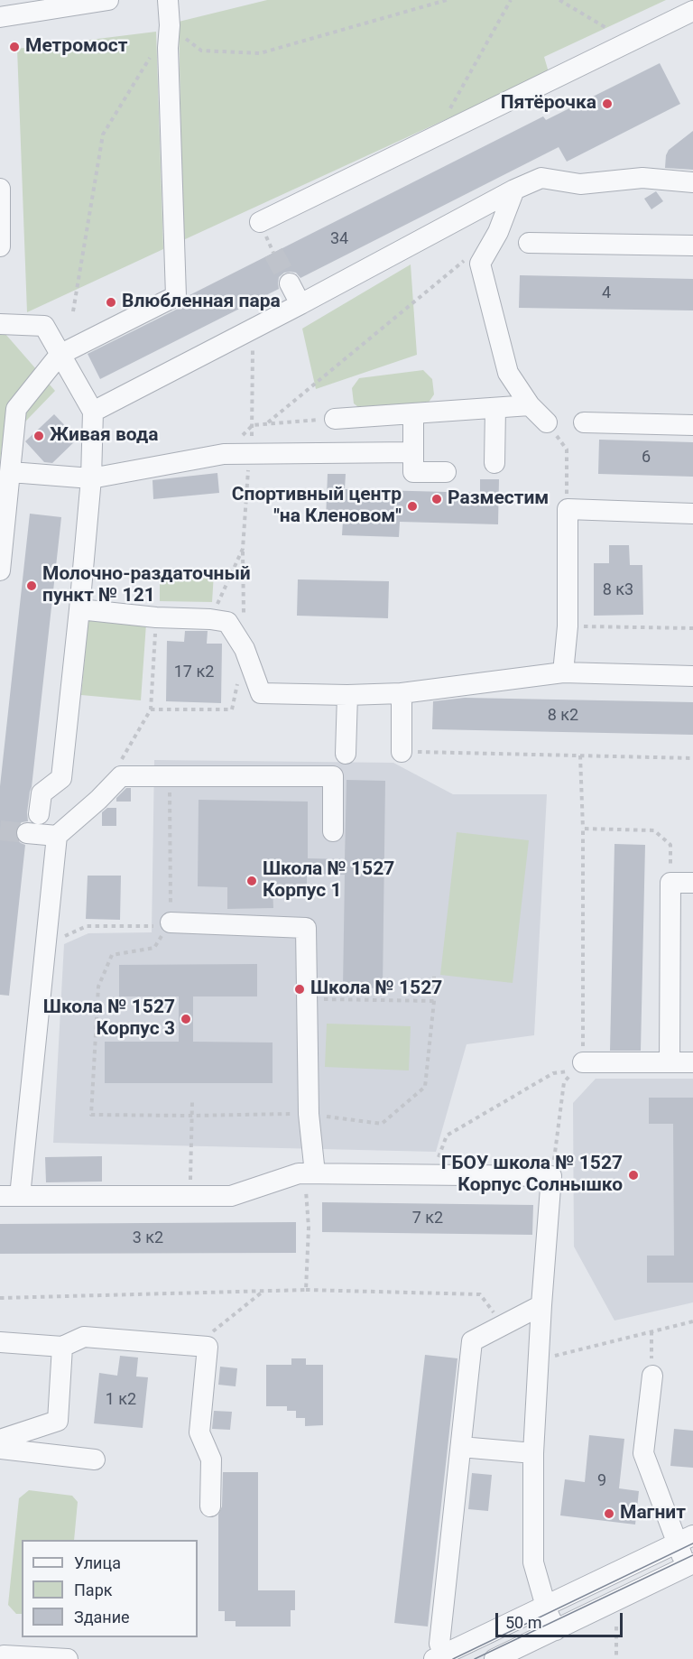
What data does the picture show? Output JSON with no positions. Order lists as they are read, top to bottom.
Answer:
{
  "places": [
    "Метромост",
    "Пятёрочка",
    "Влюбленная пара",
    "Живая вода",
    "Разместим",
    "Спортивный центр \"на Кленовом\"",
    "Молочно-раздаточный пункт № 121",
    "Школа № 1527 Корпус 1",
    "Школа № 1527",
    "Школа № 1527 Корпус 3",
    "ГБОУ школа № 1527 Корпус Солнышко",
    "Магнит"
  ],
  "house_numbers": [
    "34",
    "4",
    "6",
    "8 к3",
    "17 к2",
    "8 к2",
    "7 к2",
    "3 к2",
    "1 к2",
    "9"
  ],
  "legend": ["Улица", "Парк", "Здание"],
  "scale_bar": "50 m"
}
